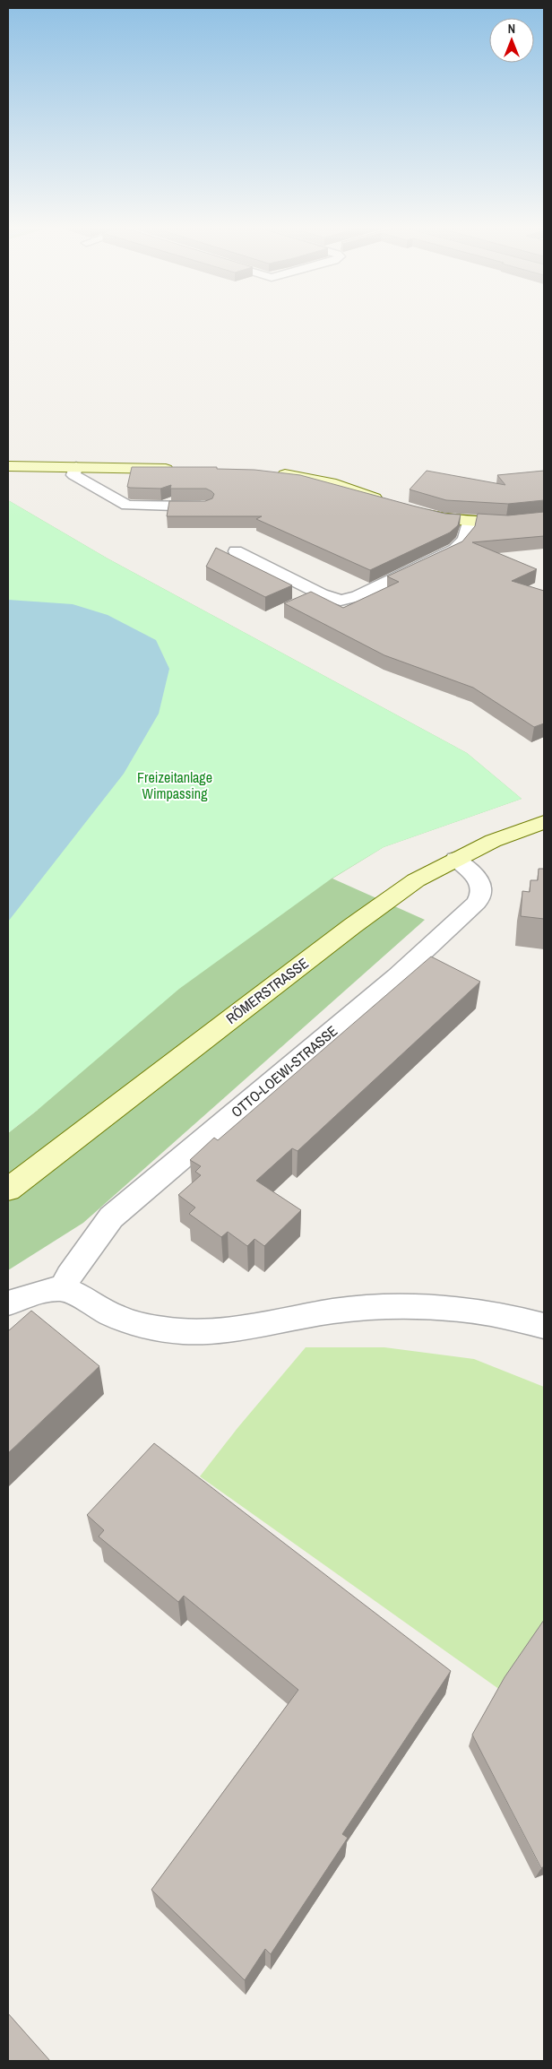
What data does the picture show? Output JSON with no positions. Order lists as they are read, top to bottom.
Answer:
{
  "streets": {
    "main road": ["RÖMERSTRASSE"],
    "street": ["OTTO-LOEWI-STRASSE"]
  },
  "crossings": [
    ["RÖMERSTRASSE", "OTTO-LOEWI-STRASSE"]
  ],
  "parks": ["Freizeitanlage Wimpassing"],
  "north": "top"
}
